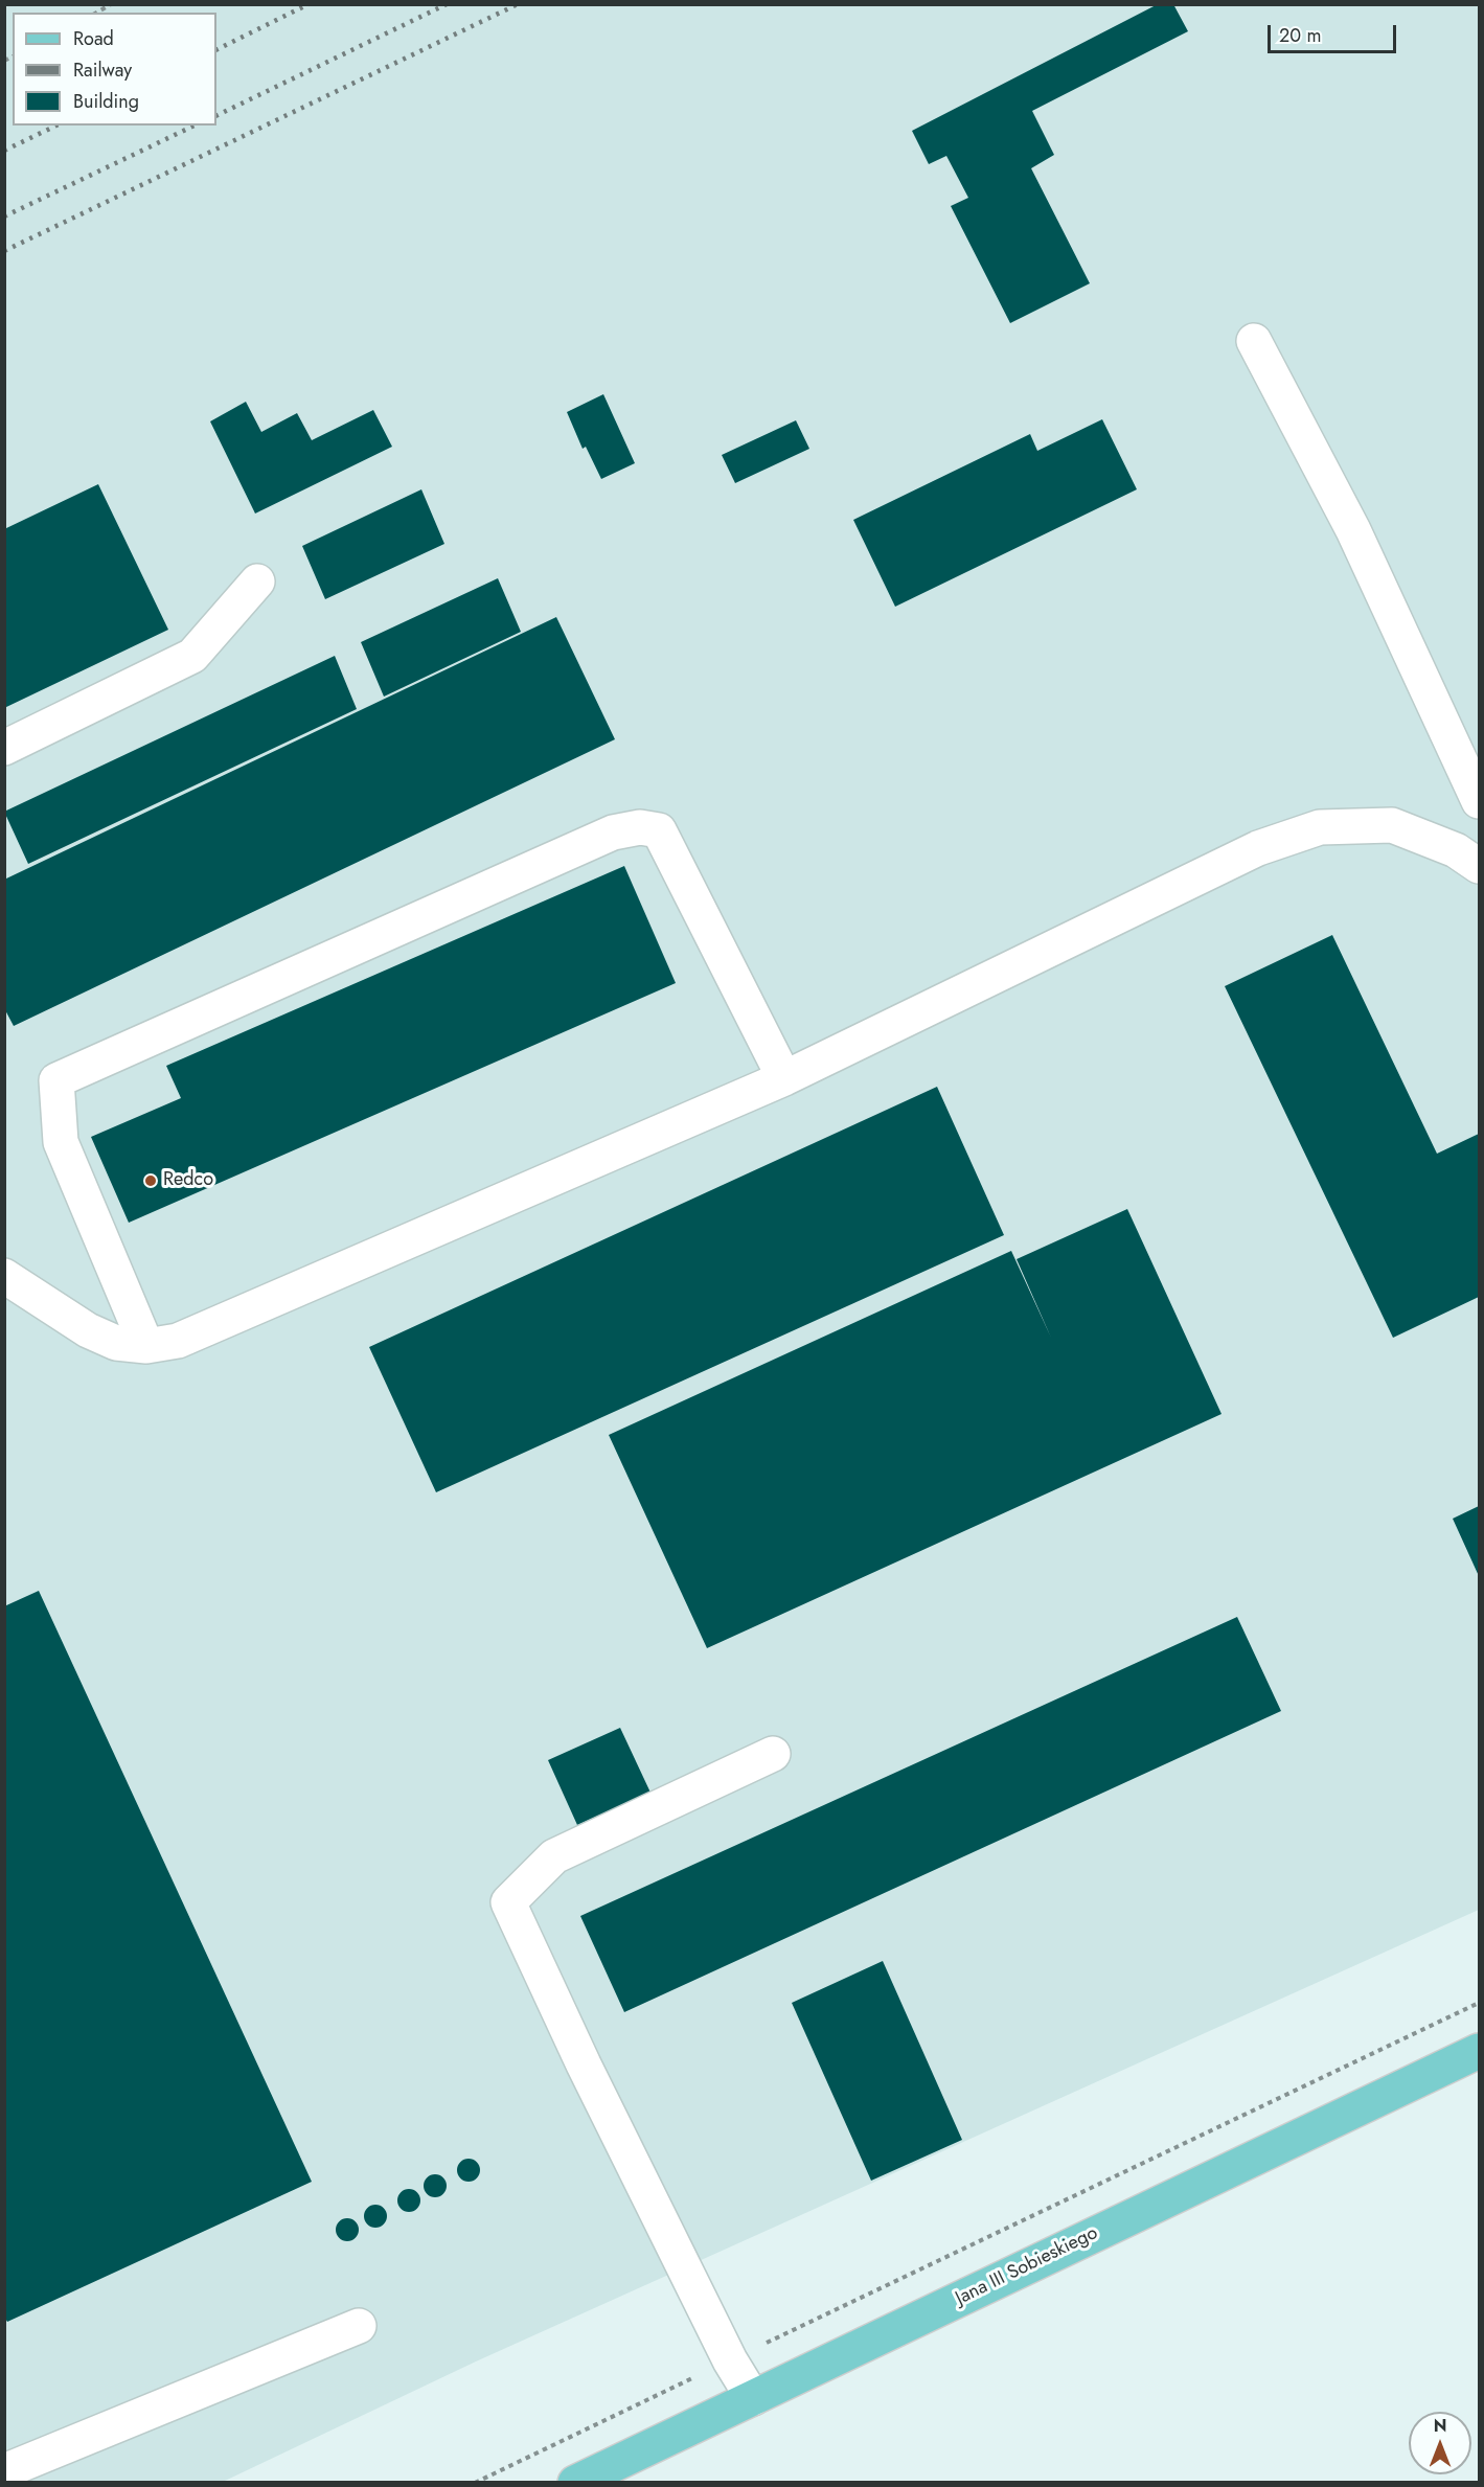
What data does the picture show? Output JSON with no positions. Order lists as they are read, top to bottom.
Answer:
{
  "streets": {
    "main road": ["Jana III Sobieskiego"]
  },
  "places": ["Redco"],
  "legend": ["Road", "Railway", "Building"],
  "scale_bar": "20 m",
  "north": "top"
}
